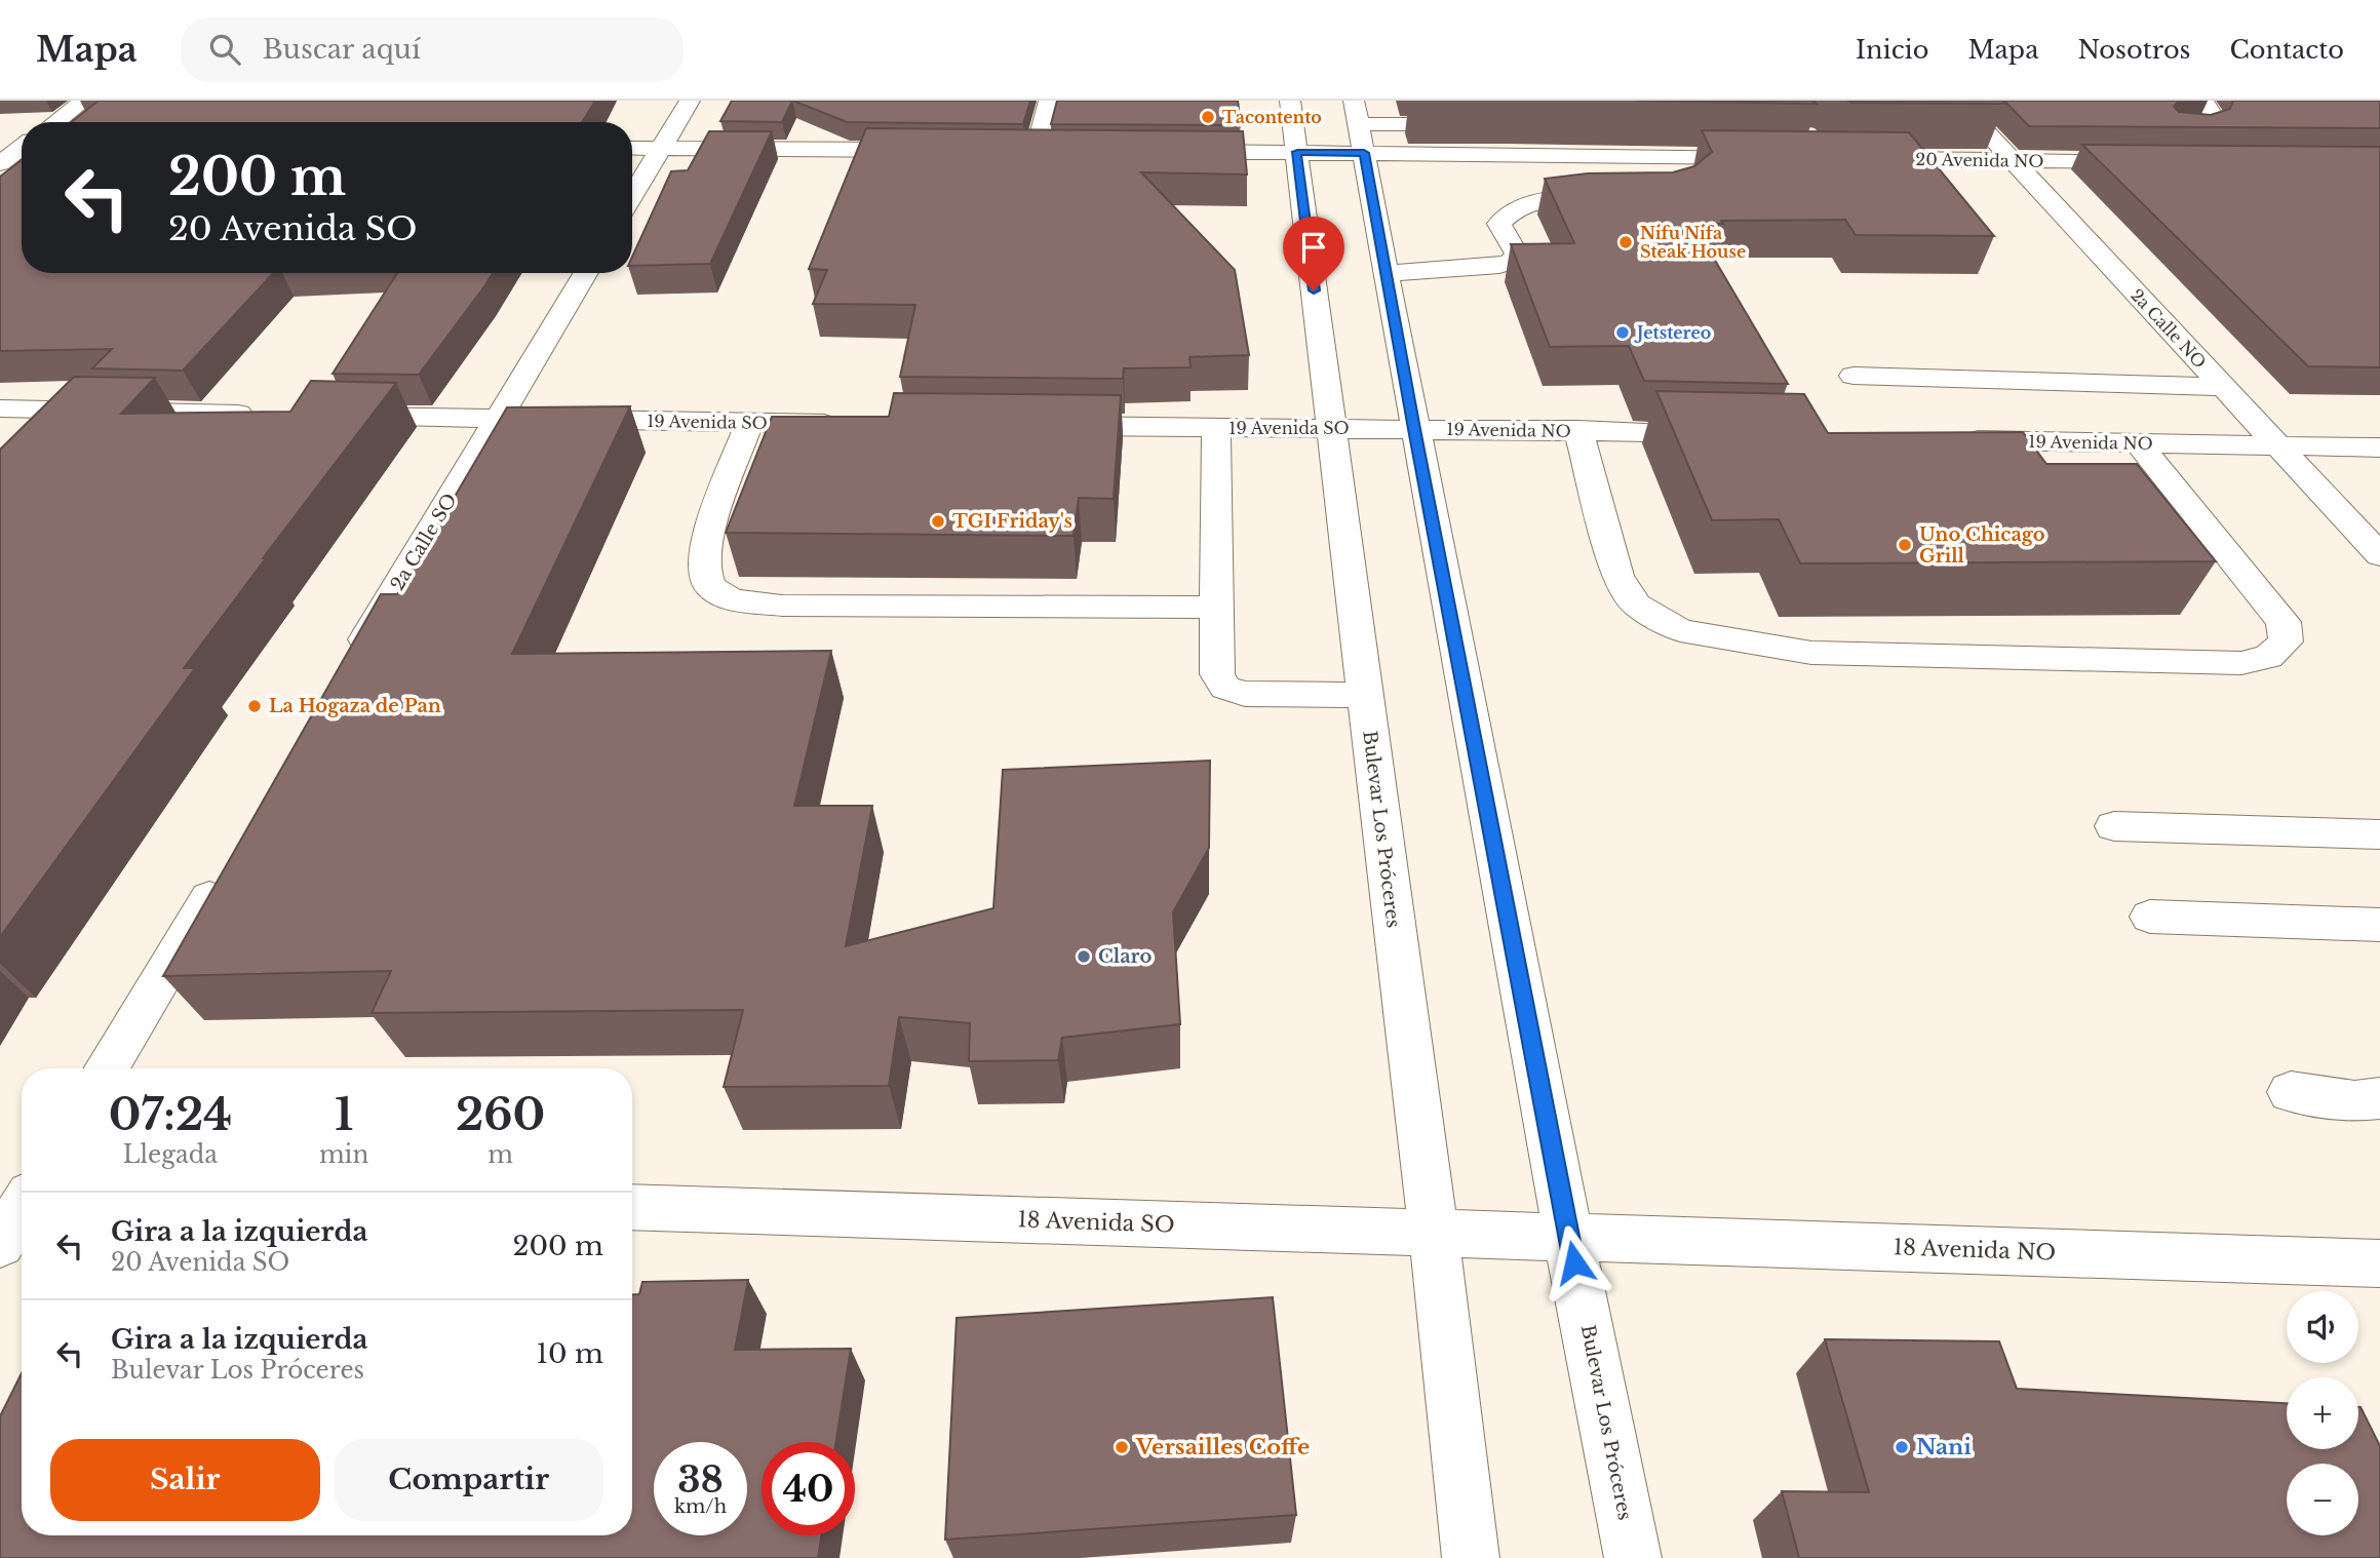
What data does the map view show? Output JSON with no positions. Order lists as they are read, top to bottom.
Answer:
{
  "streets": {
    "street": [
      "20 Avenida NO",
      "2a Calle NO",
      "19 Avenida SO",
      "19 Avenida NO",
      "2a Calle SO",
      "Bulevar Los Próceres",
      "18 Avenida SO",
      "18 Avenida NO"
    ]
  },
  "crossings": [
    ["20 Avenida NO", "2a Calle NO"],
    ["2a Calle NO", "19 Avenida NO"],
    ["19 Avenida SO", "19 Avenida NO"],
    ["19 Avenida SO", "2a Calle SO"],
    ["19 Avenida SO", "Bulevar Los Próceres"],
    ["19 Avenida NO", "Bulevar Los Próceres"],
    ["Bulevar Los Próceres", "18 Avenida SO"],
    ["Bulevar Los Próceres", "18 Avenida NO"],
    ["18 Avenida SO", "18 Avenida NO"]
  ],
  "places": [
    "Tacontento",
    "Nifu Nifa Steak House",
    "Jetstereo",
    "TGI Friday's",
    "Uno Chicago Grill",
    "La Hogaza de Pan",
    "Claro",
    "Versailles Coffe",
    "Nani"
  ],
  "page": {
    "header": "Mapa",
    "search": "Buscar aquí",
    "nav": [
      "Inicio",
      "Mapa",
      "Nosotros",
      "Contacto"
    ],
    "turn": ["200 m", "20 Avenida SO"],
    "eta": [
      "07:24",
      "Llegada",
      "1",
      "min",
      "260",
      "m"
    ],
    "list": [
      {
        "name": "Gira a la izquierda",
        "note": "20 Avenida SO",
        "value": "200 m"
      },
      {
        "name": "Gira a la izquierda",
        "note": "Bulevar Los Próceres",
        "value": "10 m"
      }
    ],
    "map_buttons": ["+", "−"],
    "buttons": ["Salir", "Compartir"],
    "speed": "38 km/h",
    "limit": "40"
  }
}
